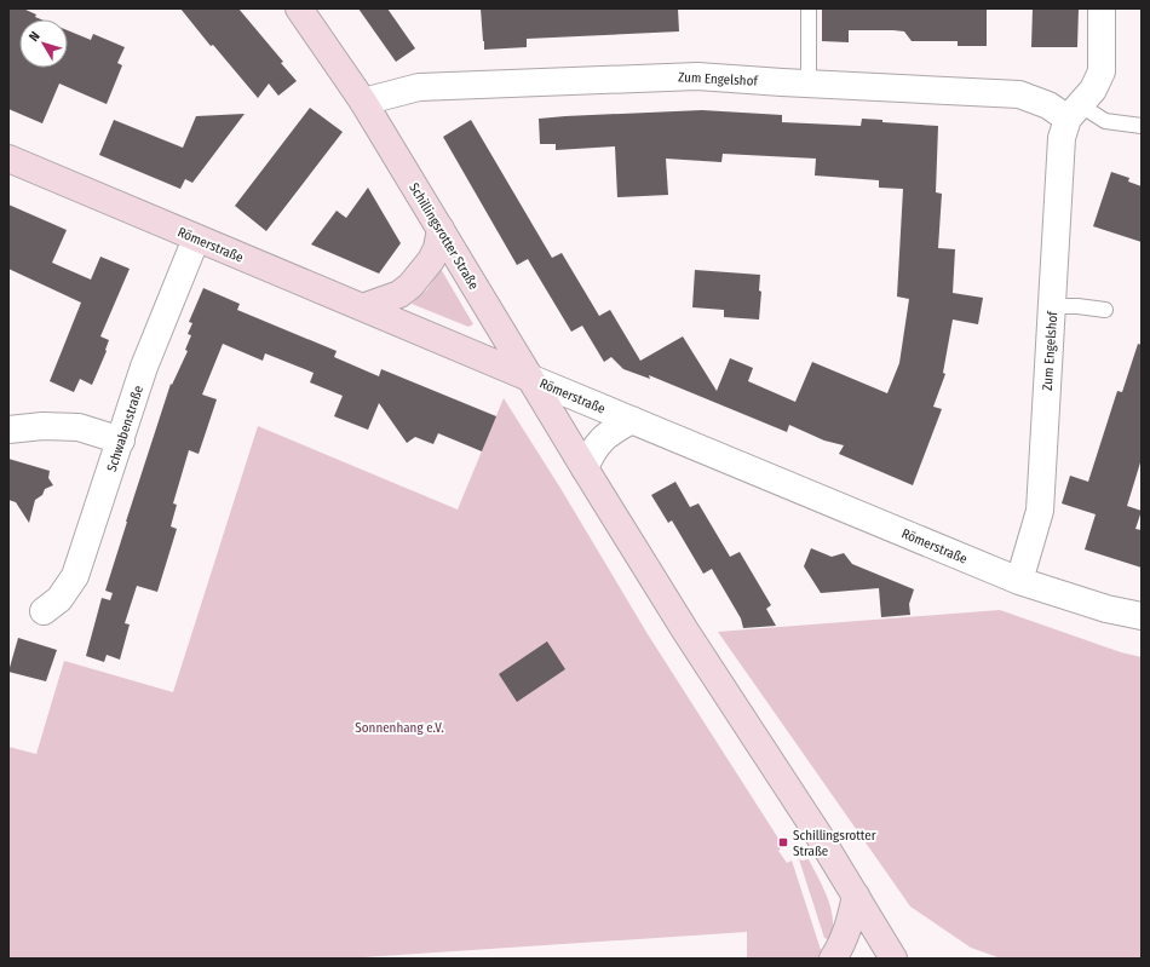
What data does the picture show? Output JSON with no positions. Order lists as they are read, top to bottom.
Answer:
{
  "streets": {
    "street": [
      "Zum Engelshof",
      "Schillingsrotter Straße",
      "Römerstraße",
      "Schwabenstraße"
    ]
  },
  "crossings": [
    ["Zum Engelshof", "Schillingsrotter Straße"],
    ["Zum Engelshof", "Römerstraße"],
    ["Schillingsrotter Straße", "Römerstraße"],
    ["Römerstraße", "Schwabenstraße"]
  ],
  "parks": ["Sonnenhang e.V."],
  "places": {
    "transit": ["Schillingsrotter Straße"]
  },
  "north": "top left"
}
